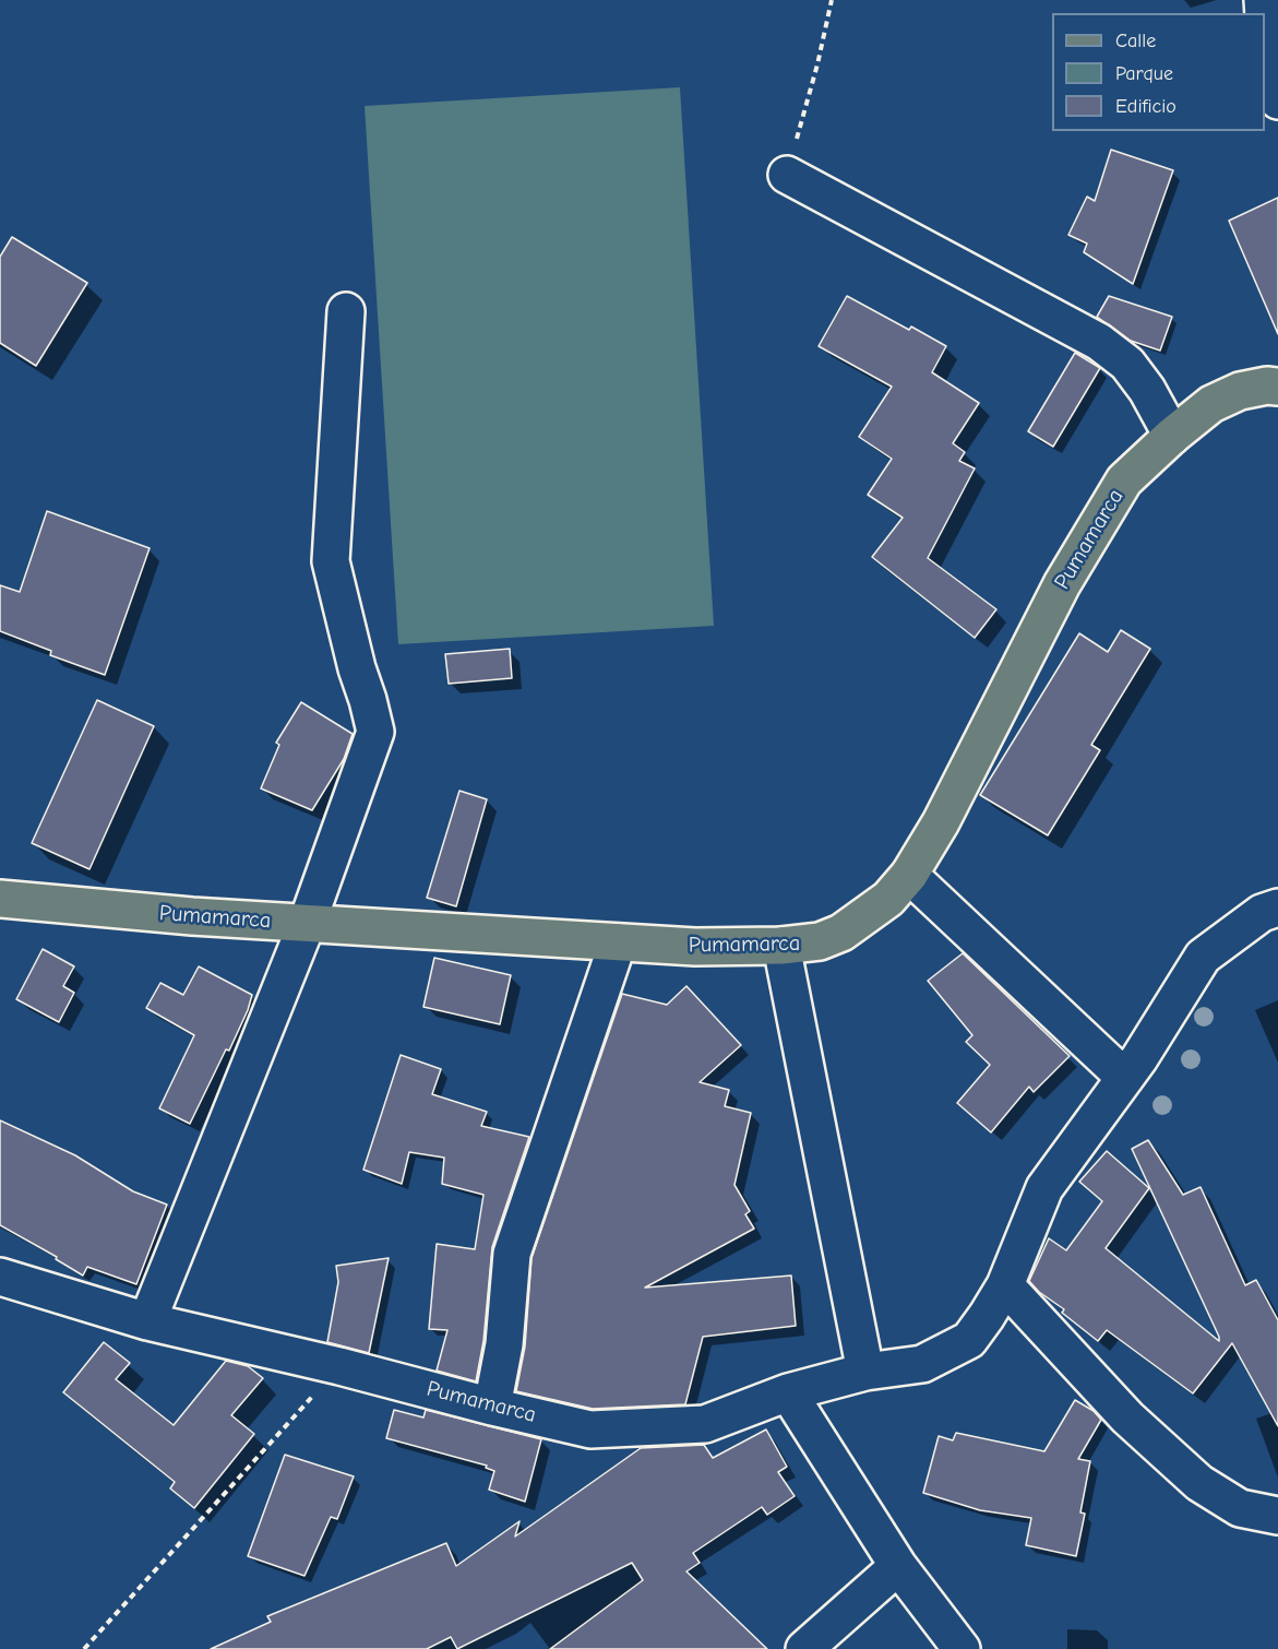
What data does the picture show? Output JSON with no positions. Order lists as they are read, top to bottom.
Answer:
{
  "streets": {
    "main road": ["Pumamarca"]
  },
  "legend": ["Calle", "Parque", "Edificio"]
}
